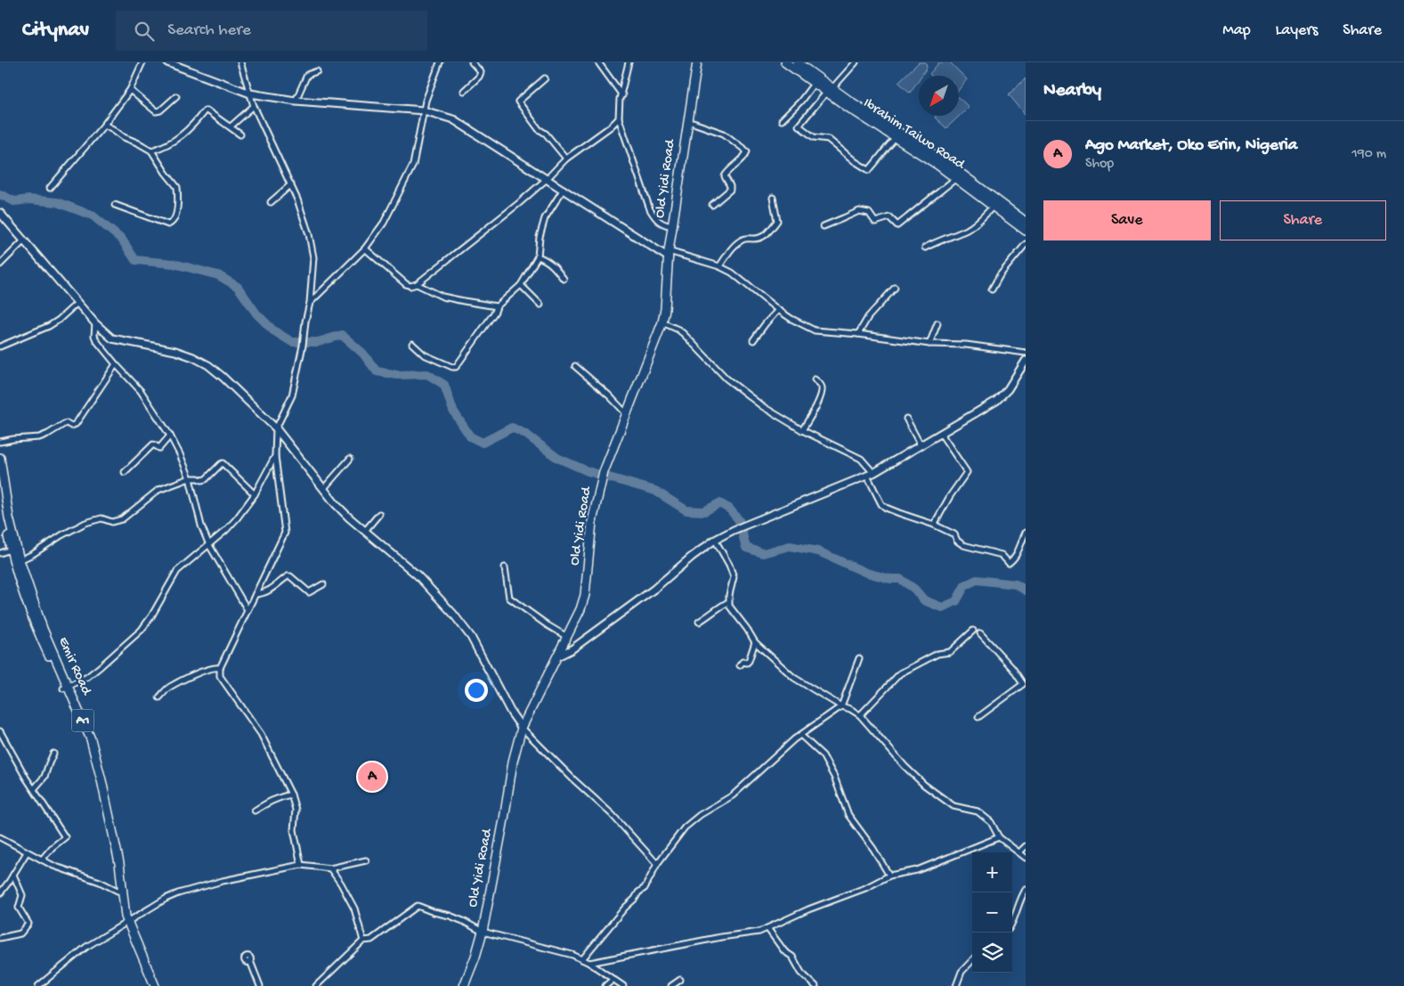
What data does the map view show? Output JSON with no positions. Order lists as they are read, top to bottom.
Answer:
{
  "streets": {
    "main road": [
      "Ibrahim Taiwo Road",
      "Old Yidi Road",
      "Emir Road",
      "A1"
    ]
  },
  "north": "bottom left",
  "page": {
    "header": "Citynav",
    "search": "Search here",
    "nav": ["Map", "Layers", "Share"],
    "heading": "Nearby",
    "list": [
      {
        "mark": "A",
        "name": "Ago Market, Oko Erin, Nigeria",
        "note": "Shop",
        "value": "190 m"
      }
    ],
    "buttons": ["Save", "Share"],
    "pins": "A",
    "map_buttons": ["+", "−"]
  }
}
